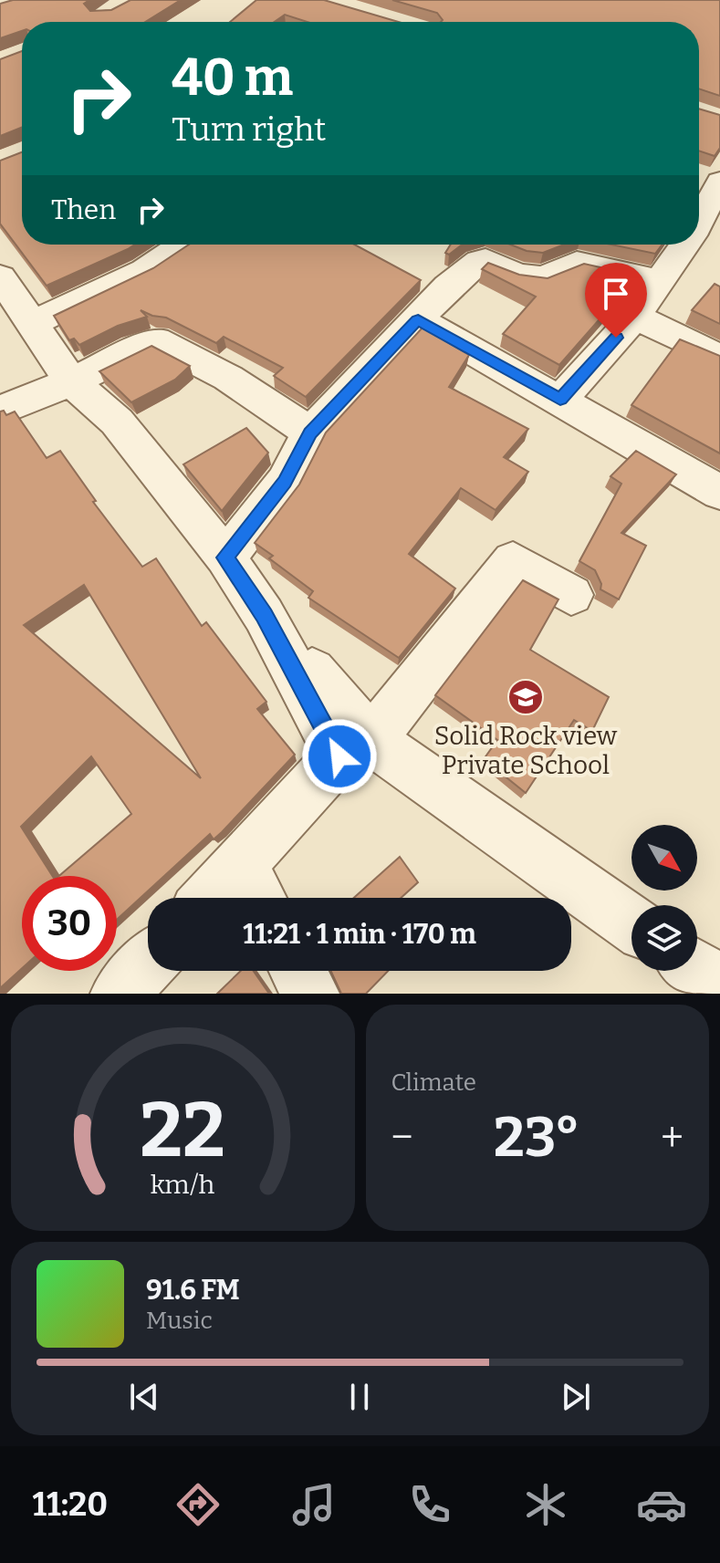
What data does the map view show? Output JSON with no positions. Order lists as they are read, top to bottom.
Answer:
{
  "places": {
    "school or university": ["Solid Rock view Private School"]
  },
  "north": "bottom right",
  "page": {
    "turn": ["40 m", "Turn right"],
    "then": "Then",
    "limit": "30",
    "trip": "11:21 · 1 min · 170 m",
    "tile": "Climate",
    "heat": ["−", "23°", "+"],
    "song": ["91.6 FM", "Music"],
    "tabs": "11:20",
    "gauge": ["22", "km/h"]
  }
}
